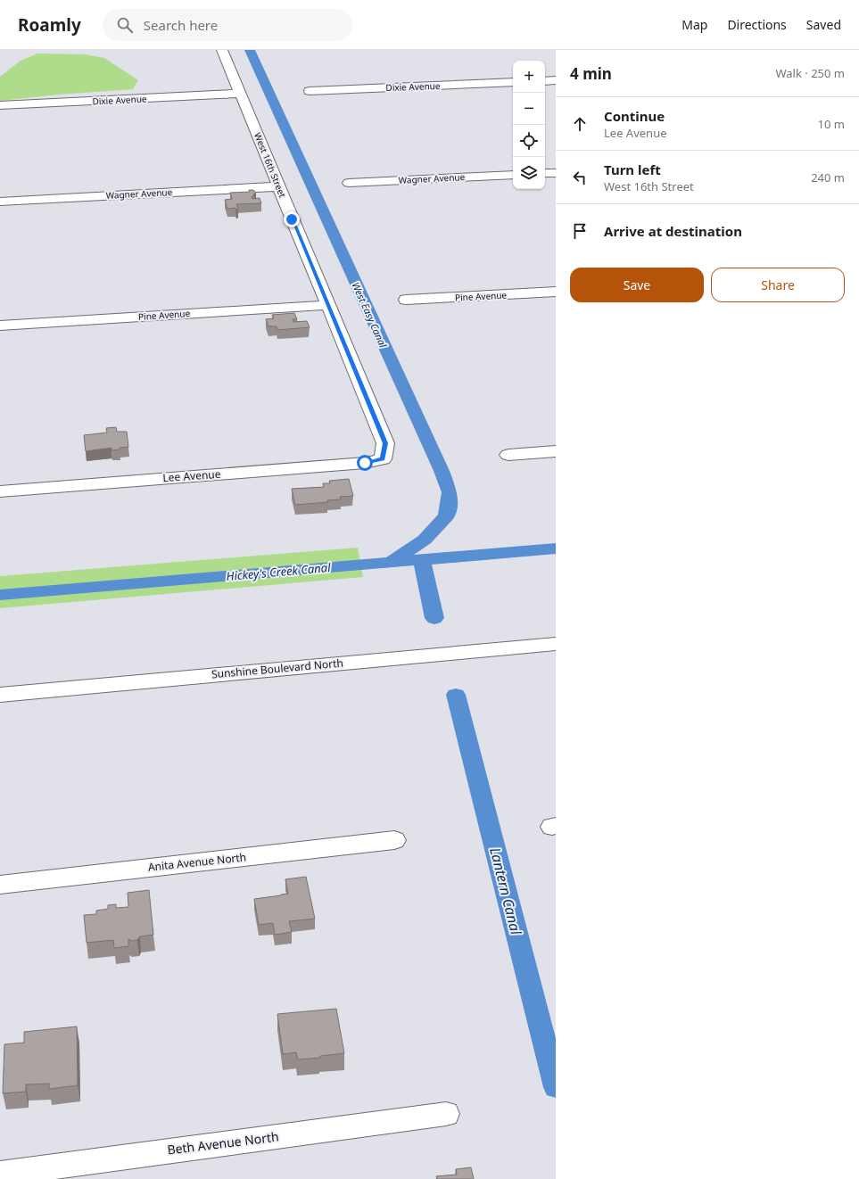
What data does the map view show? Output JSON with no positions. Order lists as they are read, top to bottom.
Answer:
{
  "streets": {
    "street": [
      "Dixie Avenue",
      "West 16th Street",
      "Wagner Avenue",
      "Pine Avenue",
      "Lee Avenue",
      "Sunshine Boulevard North",
      "Anita Avenue North",
      "Beth Avenue North"
    ]
  },
  "crossings": [
    ["Dixie Avenue", "West 16th Street"],
    ["West 16th Street", "Wagner Avenue"],
    ["West 16th Street", "Pine Avenue"],
    ["West 16th Street", "Lee Avenue"]
  ],
  "water": ["West Easy Canal", "Hickey's Creek Canal", "Lantern Canal"],
  "page": {
    "header": "Roamly",
    "search": "Search here",
    "nav": ["Map", "Directions", "Saved"],
    "heading": ["4 min", "Walk · 250 m"],
    "map_buttons": ["+", "−"],
    "list": [
      ["Continue", "Lee Avenue", "10 m"],
      ["Turn left", "West 16th Street", "240 m"],
      "Arrive at destination"
    ],
    "buttons": ["Save", "Share"]
  }
}
